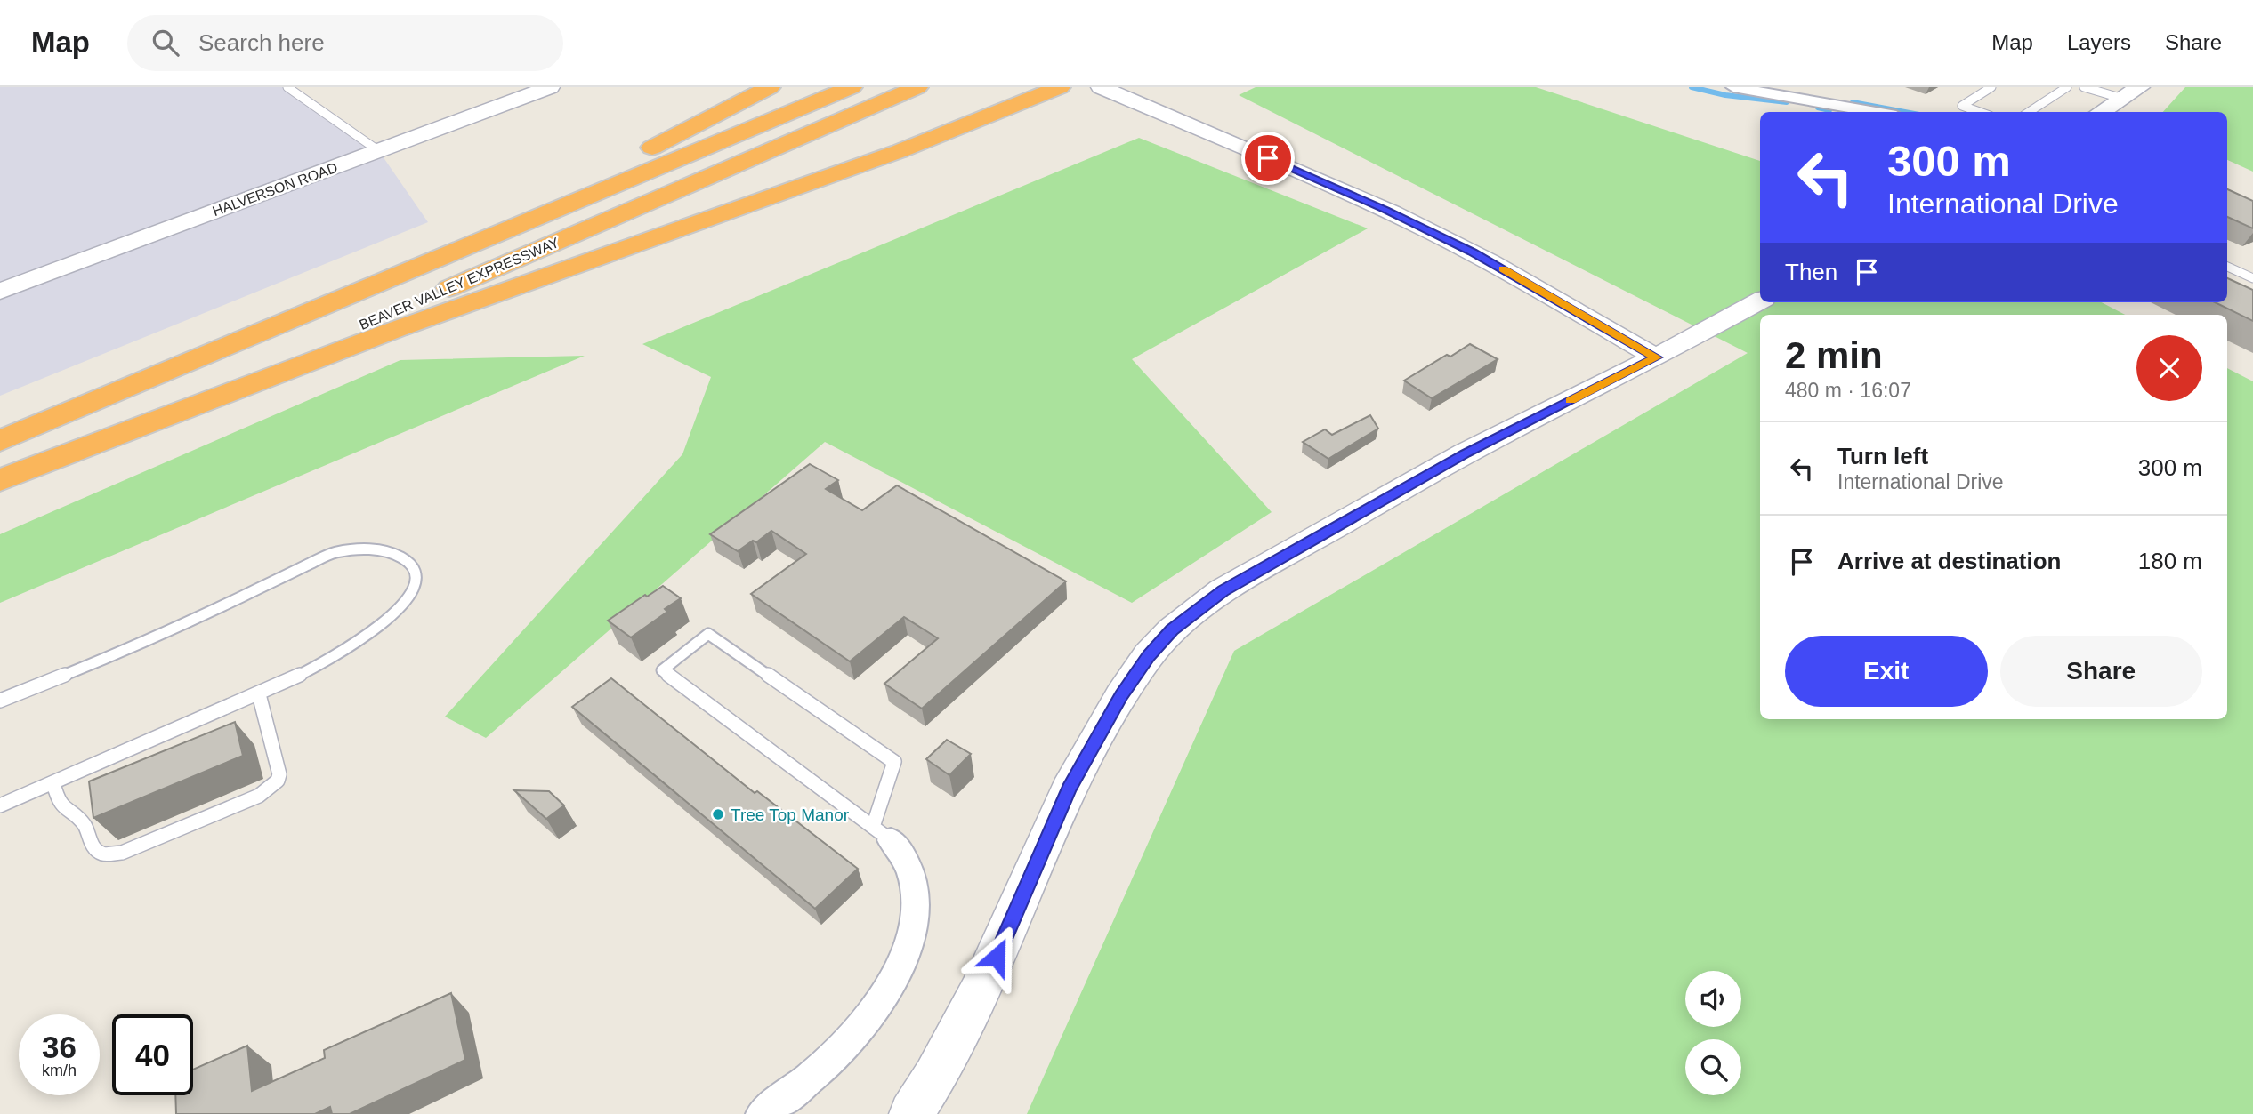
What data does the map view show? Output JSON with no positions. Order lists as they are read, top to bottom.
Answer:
{
  "streets": {
    "highway": ["BEAVER VALLEY EXPRESSWAY"],
    "street": ["HALVERSON ROAD"]
  },
  "places": ["Tree Top Manor"],
  "page": {
    "header": "Map",
    "search": "Search here",
    "nav": ["Map", "Layers", "Share"],
    "turn": ["300 m", "International Drive"],
    "then": "Then",
    "heading": ["2 min", "480 m · 16:07"],
    "list": [
      {
        "name": "Turn left",
        "note": "International Drive",
        "value": "300 m"
      },
      {
        "name": "Arrive at destination",
        "value": "180 m"
      }
    ],
    "buttons": ["Exit", "Share"],
    "speed": "36 km/h",
    "limit": "40"
  }
}
